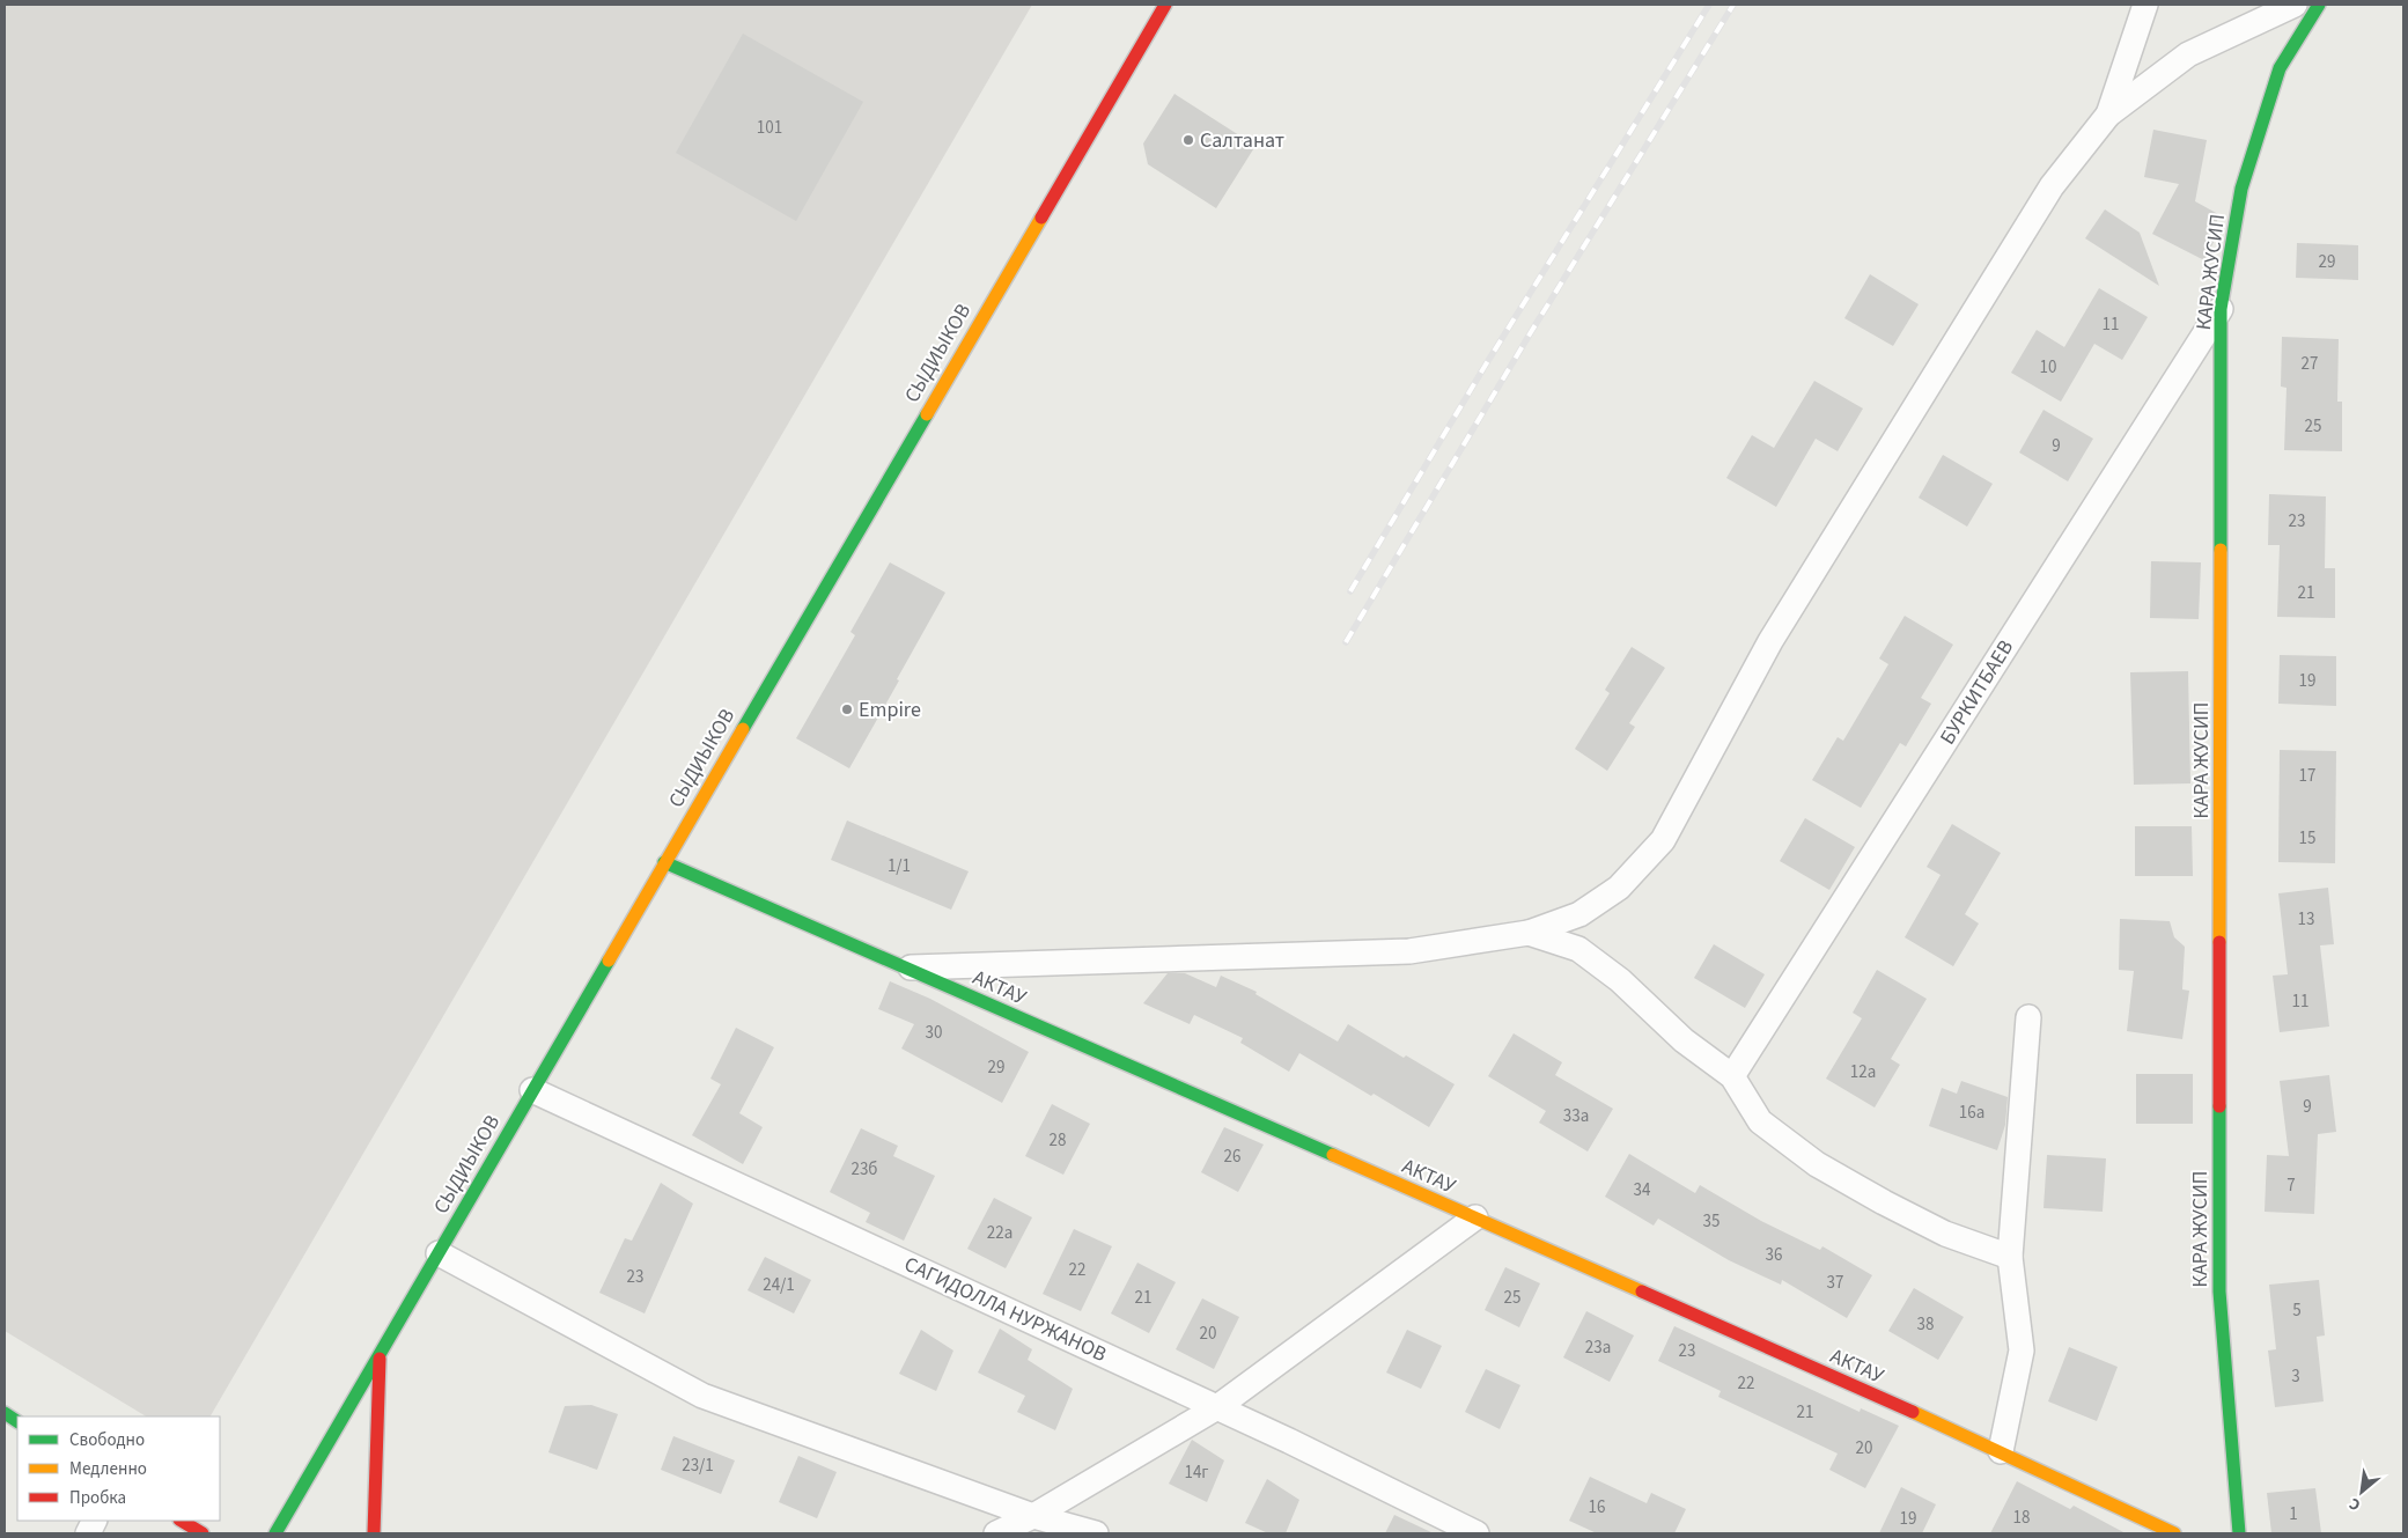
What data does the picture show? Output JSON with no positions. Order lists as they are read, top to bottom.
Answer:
{
  "streets": {
    "street": [
      "КАРА ЖУСИП",
      "СЫДИЫКОВ",
      "БУРКИТБАЕВ",
      "АКТАУ",
      "САГИДОЛЛА НУРЖАНОВ"
    ]
  },
  "crossings": [
    ["КАРА ЖУСИП", "БУРКИТБАЕВ"],
    ["СЫДИЫКОВ", "АКТАУ"],
    ["СЫДИЫКОВ", "САГИДОЛЛА НУРЖАНОВ"]
  ],
  "places": ["Салтанат", "Empire"],
  "house_numbers": [
    "101",
    "29",
    "11",
    "27",
    "10",
    "25",
    "9",
    "23",
    "21",
    "19",
    "17",
    "15",
    "1/1",
    "13",
    "11",
    "30",
    "29",
    "12а",
    "9",
    "16а",
    "33а",
    "28",
    "26",
    "23б",
    "7",
    "34",
    "35",
    "22а",
    "36",
    "22",
    "23",
    "37",
    "24/1",
    "21",
    "25",
    "5",
    "38",
    "20",
    "23а",
    "23",
    "3",
    "22",
    "21",
    "20",
    "23/1",
    "14г",
    "16",
    "1",
    "18",
    "19"
  ],
  "legend": ["Свободно", "Медленно", "Пробка"],
  "north": "bottom left"
}
